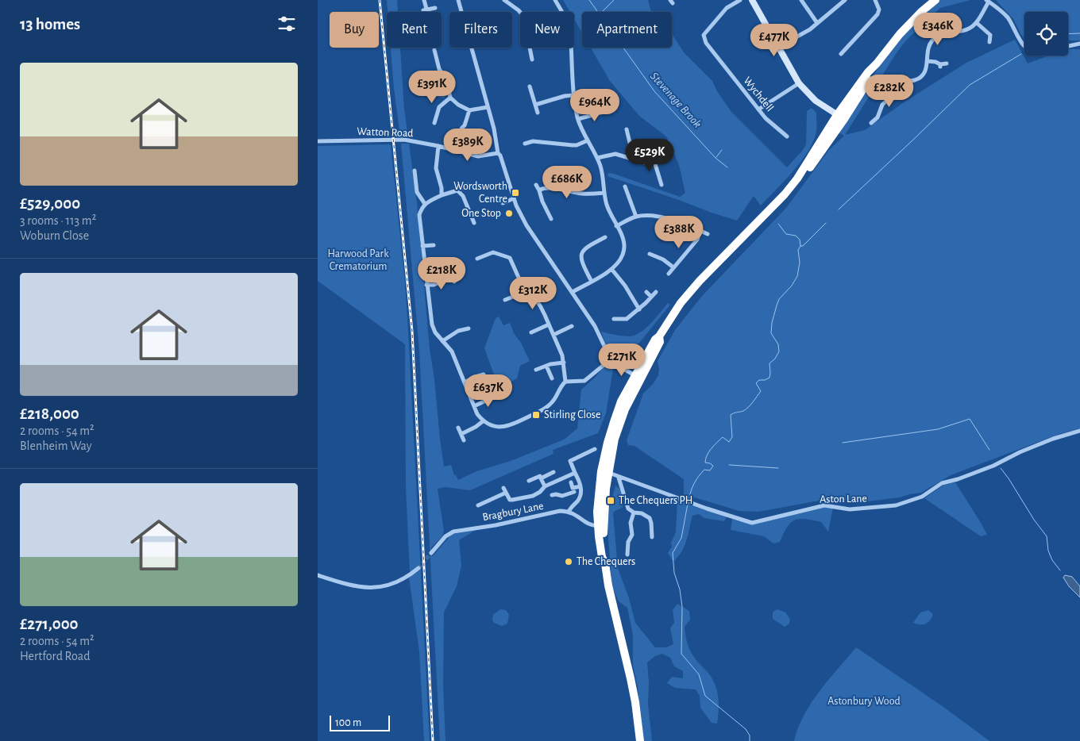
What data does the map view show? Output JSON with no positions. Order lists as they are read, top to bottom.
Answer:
{
  "streets": {
    "street": [
      "Wychdell",
      "Watton Road",
      "Aston Lane",
      "Bragbury Lane"
    ]
  },
  "water": ["Stevenage Brook"],
  "parks": ["Harwood Park Crematorium", "Astonbury Wood"],
  "places": {
    "transit": ["Wordsworth Centre", "Stirling Close", "The Chequers PH"],
    "other": ["One Stop", "The Chequers"]
  },
  "scale_bar": "100 m",
  "page": {
    "heading": "13 homes",
    "chip": [
      "Buy",
      "Rent",
      "Filters",
      "New",
      "Apartment"
    ],
    "price": [
      "£346K",
      "£477K",
      "£391K",
      "£282K",
      "£964K",
      "£389K",
      "£529K",
      "£686K",
      "£388K",
      "£218K",
      "£312K",
      "£271K",
      "£637K"
    ],
    "list": [
      {
        "name": "£529,000",
        "note": "3 rooms · 113 m² · Woburn Close"
      },
      {
        "name": "£218,000",
        "note": "2 rooms · 54 m² · Blenheim Way"
      },
      {
        "name": "£271,000",
        "note": "2 rooms · 54 m² · Hertford Road"
      }
    ],
    "scale": "100 m"
  }
}
